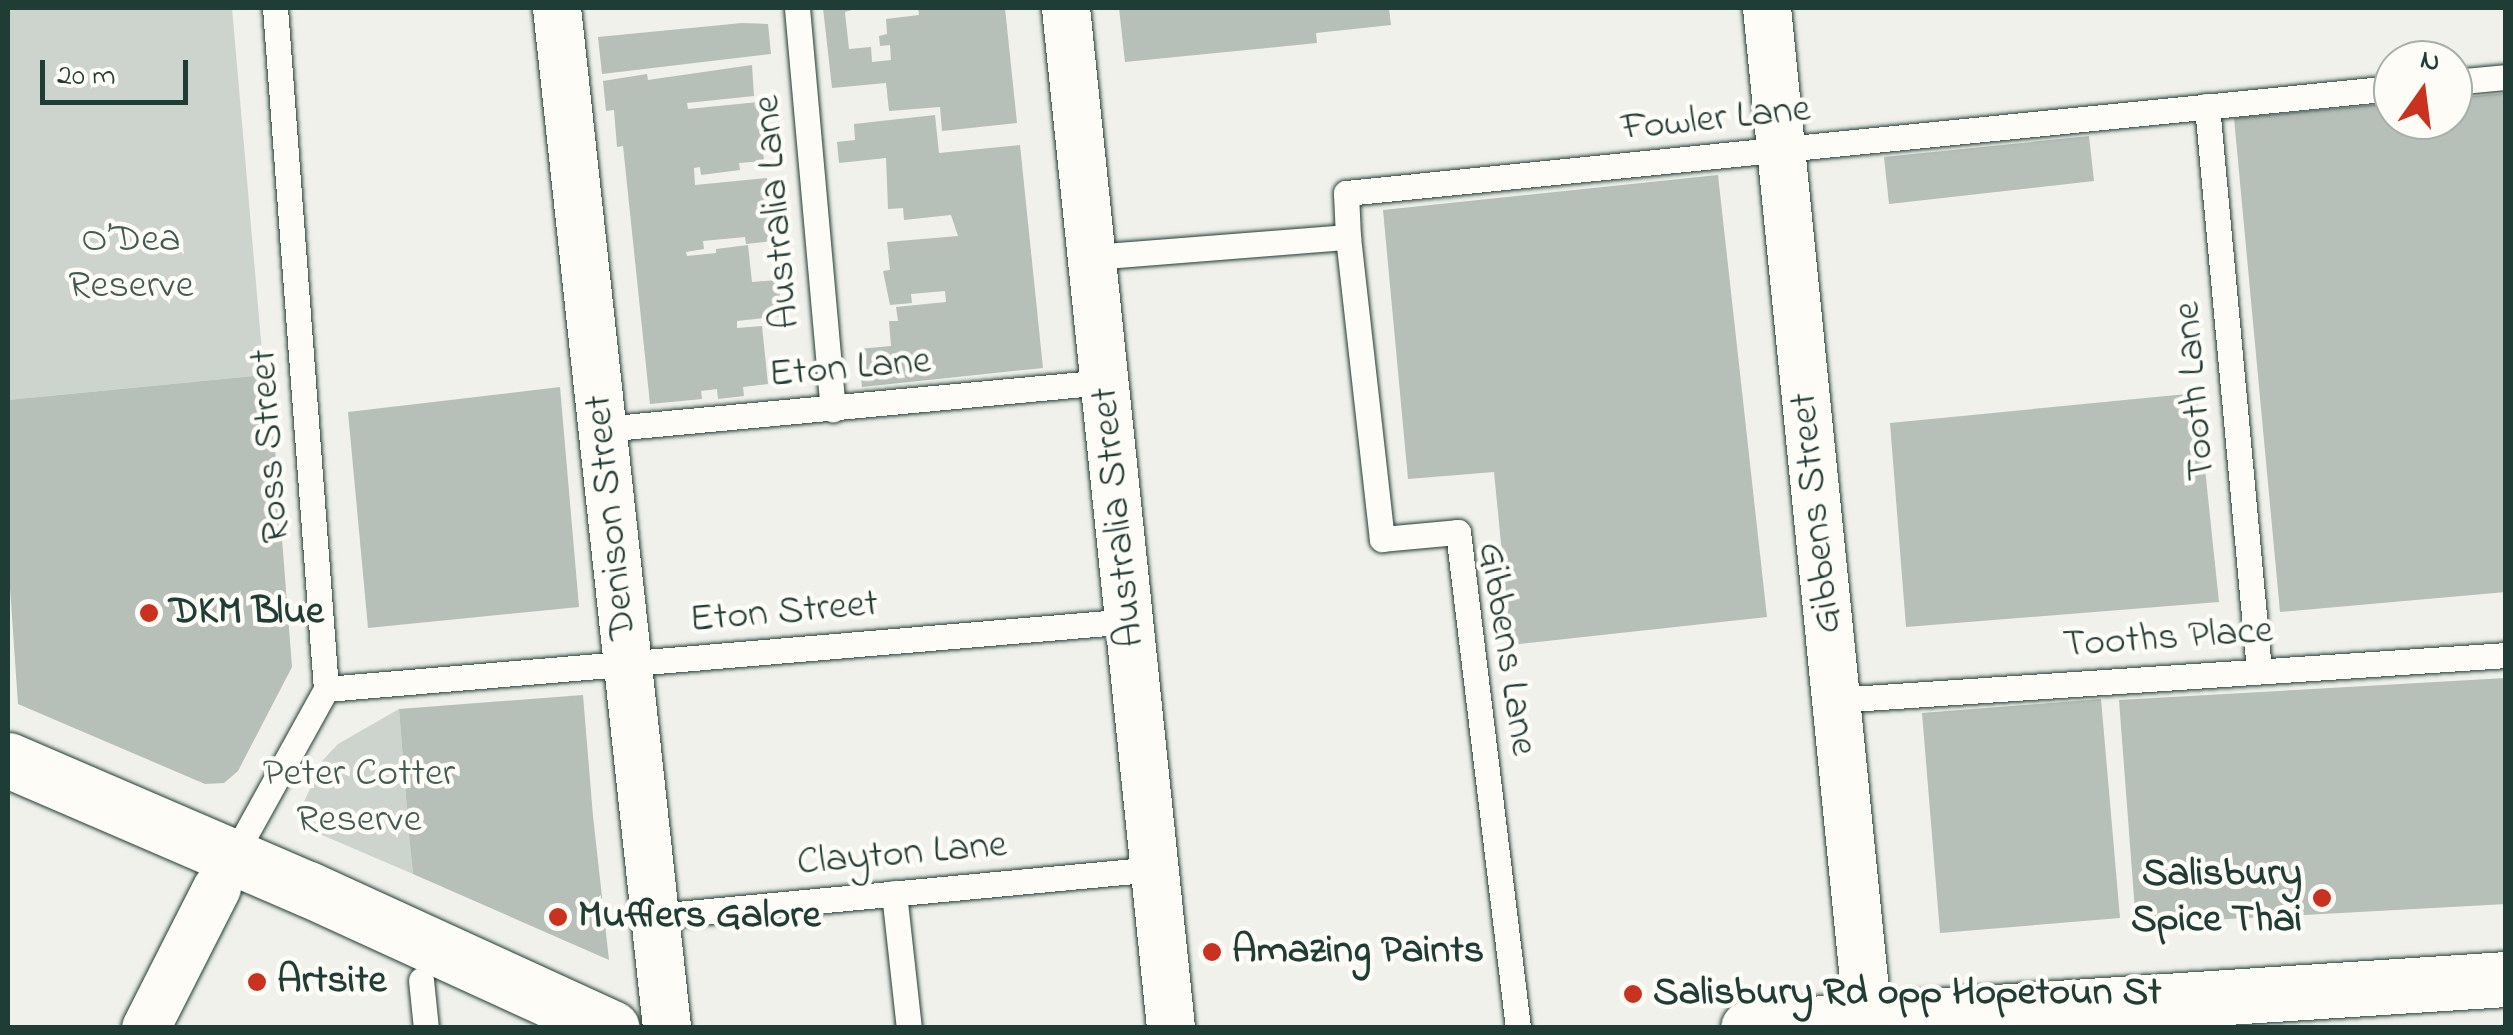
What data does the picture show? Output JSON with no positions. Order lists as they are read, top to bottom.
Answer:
{
  "streets": {
    "street": ["Gibbens Street", "Denison Street", "Australia Street"],
    "lane": [
      "Fowler Lane",
      "Australia Lane",
      "Eton Lane",
      "Tooth Lane",
      "Ross Street",
      "Eton Street",
      "Tooths Place",
      "Gibbens Lane",
      "Clayton Lane"
    ]
  },
  "crossings": [
    ["Fowler Lane", "Tooth Lane"],
    ["Fowler Lane", "Gibbens Street"],
    ["Fowler Lane", "Gibbens Lane"],
    ["Australia Lane", "Eton Lane"],
    ["Eton Lane", "Denison Street"],
    ["Eton Lane", "Australia Street"],
    ["Tooth Lane", "Tooths Place"],
    ["Ross Street", "Eton Street"],
    ["Gibbens Street", "Tooths Place"],
    ["Denison Street", "Eton Street"],
    ["Denison Street", "Clayton Lane"],
    ["Australia Street", "Eton Street"],
    ["Australia Street", "Clayton Lane"]
  ],
  "parks": ["O’Dea Reserve", "Peter Cotter Reserve"],
  "places": [
    "DKM Blue",
    "Salisbury Spice Thai",
    "Mufflers Galore",
    "Amazing Paints",
    "Artsite",
    "Salisbury Rd opp Hopetoun St"
  ],
  "scale_bar": "20 m",
  "north": "top"
}
